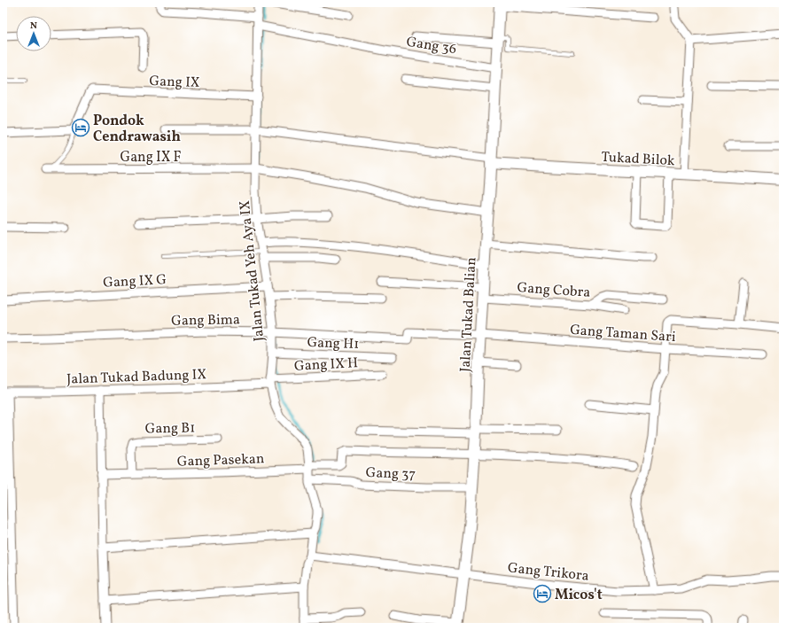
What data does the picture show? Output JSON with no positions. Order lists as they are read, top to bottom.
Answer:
{
  "streets": {
    "street": [
      "Gang 36",
      "Gang IX",
      "Gang IX F",
      "Tukad Bilok",
      "Jalan Tukad Yeh Aya IX",
      "Gang IX G",
      "Gang Cobra",
      "Jalan Tukad Balian",
      "Gang Bima",
      "Gang Taman Sari",
      "Gang H1",
      "Gang IX H",
      "Jalan Tukad Badung IX",
      "Gang B1",
      "Gang Pasekan",
      "Gang 37",
      "Gang Trikora"
    ]
  },
  "crossings": [
    ["Gang 36", "Jalan Tukad Yeh Aya IX"],
    ["Gang 36", "Jalan Tukad Balian"],
    ["Gang IX", "Jalan Tukad Yeh Aya IX"],
    ["Gang IX F", "Jalan Tukad Yeh Aya IX"],
    ["Gang IX F", "Jalan Tukad Balian"],
    ["Tukad Bilok", "Jalan Tukad Balian"],
    ["Jalan Tukad Yeh Aya IX", "Gang IX G"],
    ["Jalan Tukad Yeh Aya IX", "Gang Bima"],
    ["Jalan Tukad Yeh Aya IX", "Gang H1"],
    ["Jalan Tukad Yeh Aya IX", "Gang IX H"],
    ["Jalan Tukad Yeh Aya IX", "Jalan Tukad Badung IX"],
    ["Jalan Tukad Yeh Aya IX", "Gang Pasekan"],
    ["Jalan Tukad Yeh Aya IX", "Gang 37"],
    ["Jalan Tukad Yeh Aya IX", "Gang Trikora"],
    ["Gang Cobra", "Jalan Tukad Balian"],
    ["Jalan Tukad Balian", "Gang Taman Sari"],
    ["Jalan Tukad Balian", "Gang Pasekan"],
    ["Jalan Tukad Balian", "Gang 37"],
    ["Jalan Tukad Balian", "Gang Trikora"],
    ["Gang Bima", "Gang Taman Sari"],
    ["Gang IX H", "Jalan Tukad Badung IX"],
    ["Gang B1", "Gang Pasekan"]
  ],
  "places": {
    "hotel": ["Pondok Cendrawasih", "Micos't"]
  },
  "north": "top"
}
